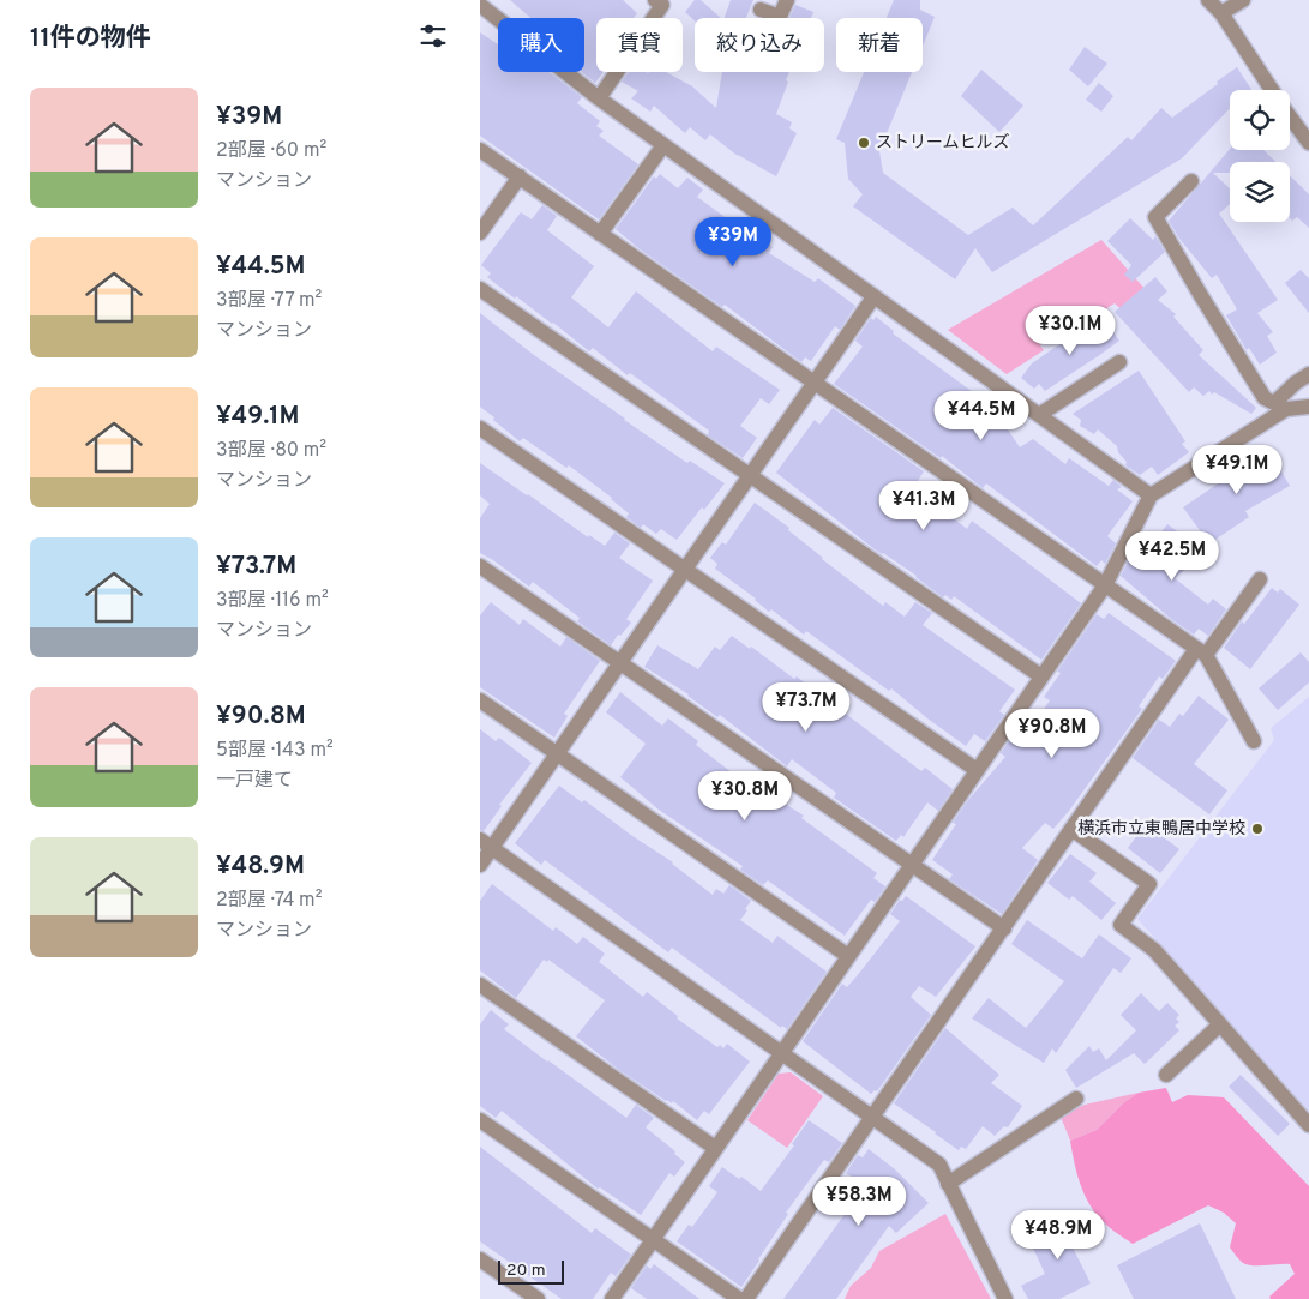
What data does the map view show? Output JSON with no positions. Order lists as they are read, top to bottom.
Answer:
{
  "places": ["ストリームヒルズ", "横浜市立東鴨居中学校"],
  "scale_bar": "20 m",
  "page": {
    "heading": "11件の物件",
    "chip": [
      "購入",
      "賃貸",
      "絞り込み",
      "新着"
    ],
    "list": [
      {
        "name": "¥39M",
        "note": "2部屋 · 60 m² · マンション"
      },
      {
        "name": "¥44.5M",
        "note": "3部屋 · 77 m² · マンション"
      },
      {
        "name": "¥49.1M",
        "note": "3部屋 · 80 m² · マンション"
      },
      {
        "name": "¥73.7M",
        "note": "3部屋 · 116 m² · マンション"
      },
      {
        "name": "¥90.8M",
        "note": "5部屋 · 143 m² · 一戸建て"
      },
      {
        "name": "¥48.9M",
        "note": "2部屋 · 74 m² · マンション"
      }
    ],
    "price": [
      "¥39M",
      "¥30.1M",
      "¥44.5M",
      "¥49.1M",
      "¥41.3M",
      "¥42.5M",
      "¥73.7M",
      "¥90.8M",
      "¥30.8M",
      "¥58.3M",
      "¥48.9M"
    ],
    "scale": "20 m"
  }
}
